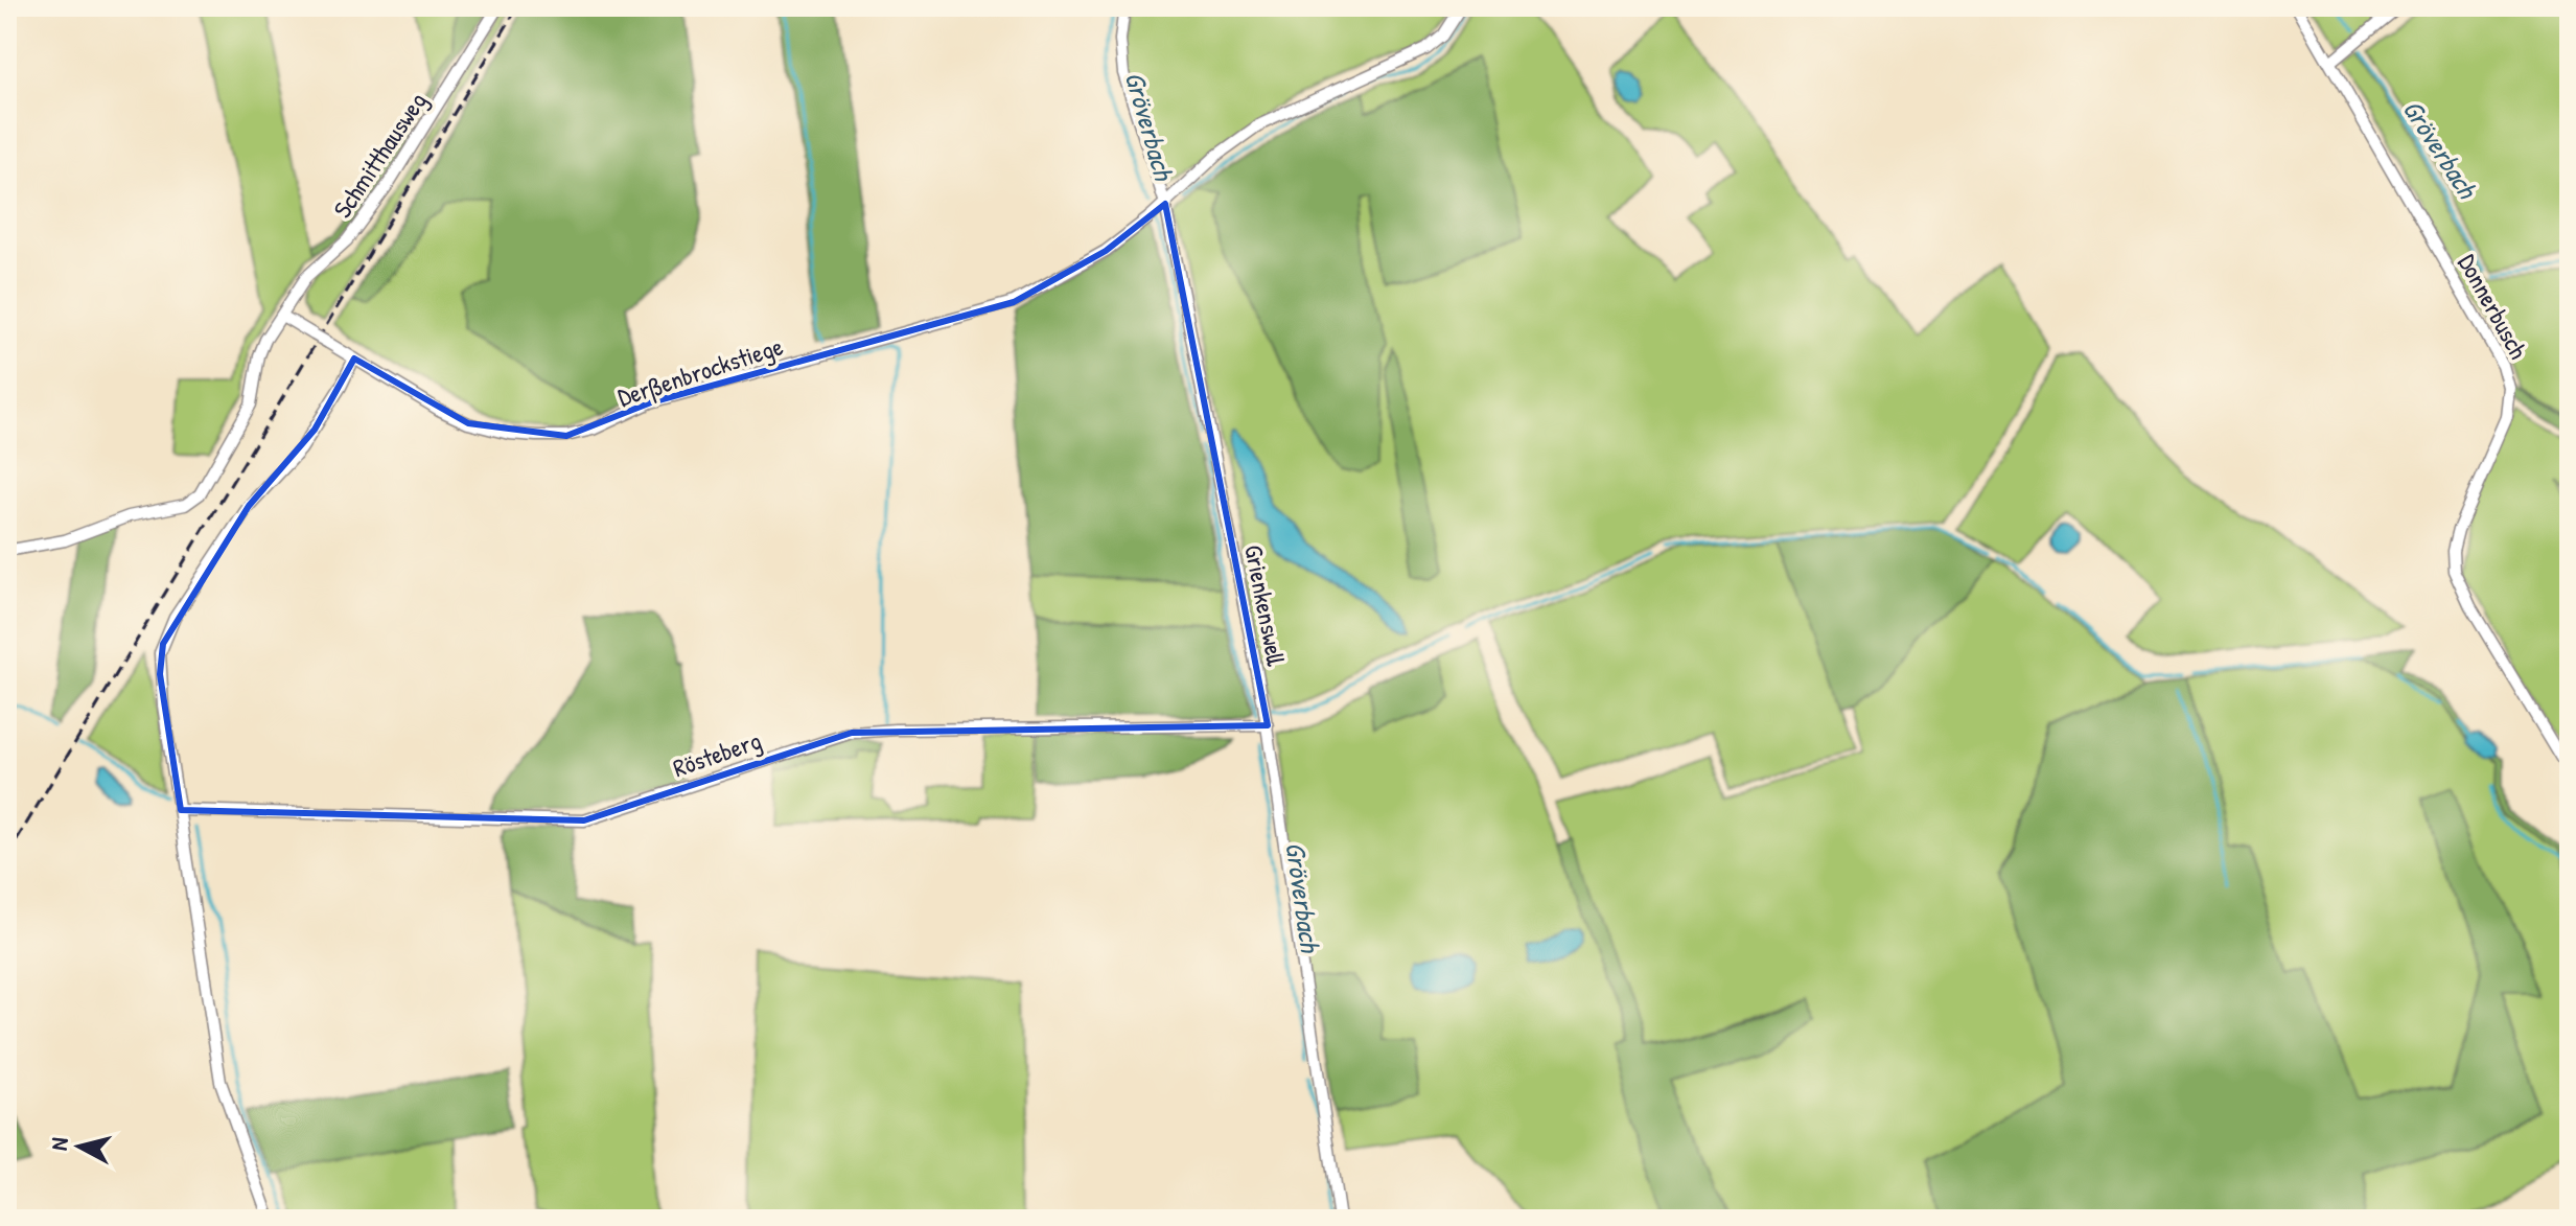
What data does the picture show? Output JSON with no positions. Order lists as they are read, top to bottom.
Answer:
{
  "streets": {
    "street": [
      "Schmitthausweg",
      "Donnerbusch",
      "Derßenbrockstiege",
      "Grienkenswell",
      "Rösteberg"
    ]
  },
  "crossings": [
    ["Schmitthausweg", "Derßenbrockstiege"],
    ["Derßenbrockstiege", "Grienkenswell"],
    ["Grienkenswell", "Rösteberg"]
  ],
  "water": ["Gröverbach"],
  "north": "left"
}
